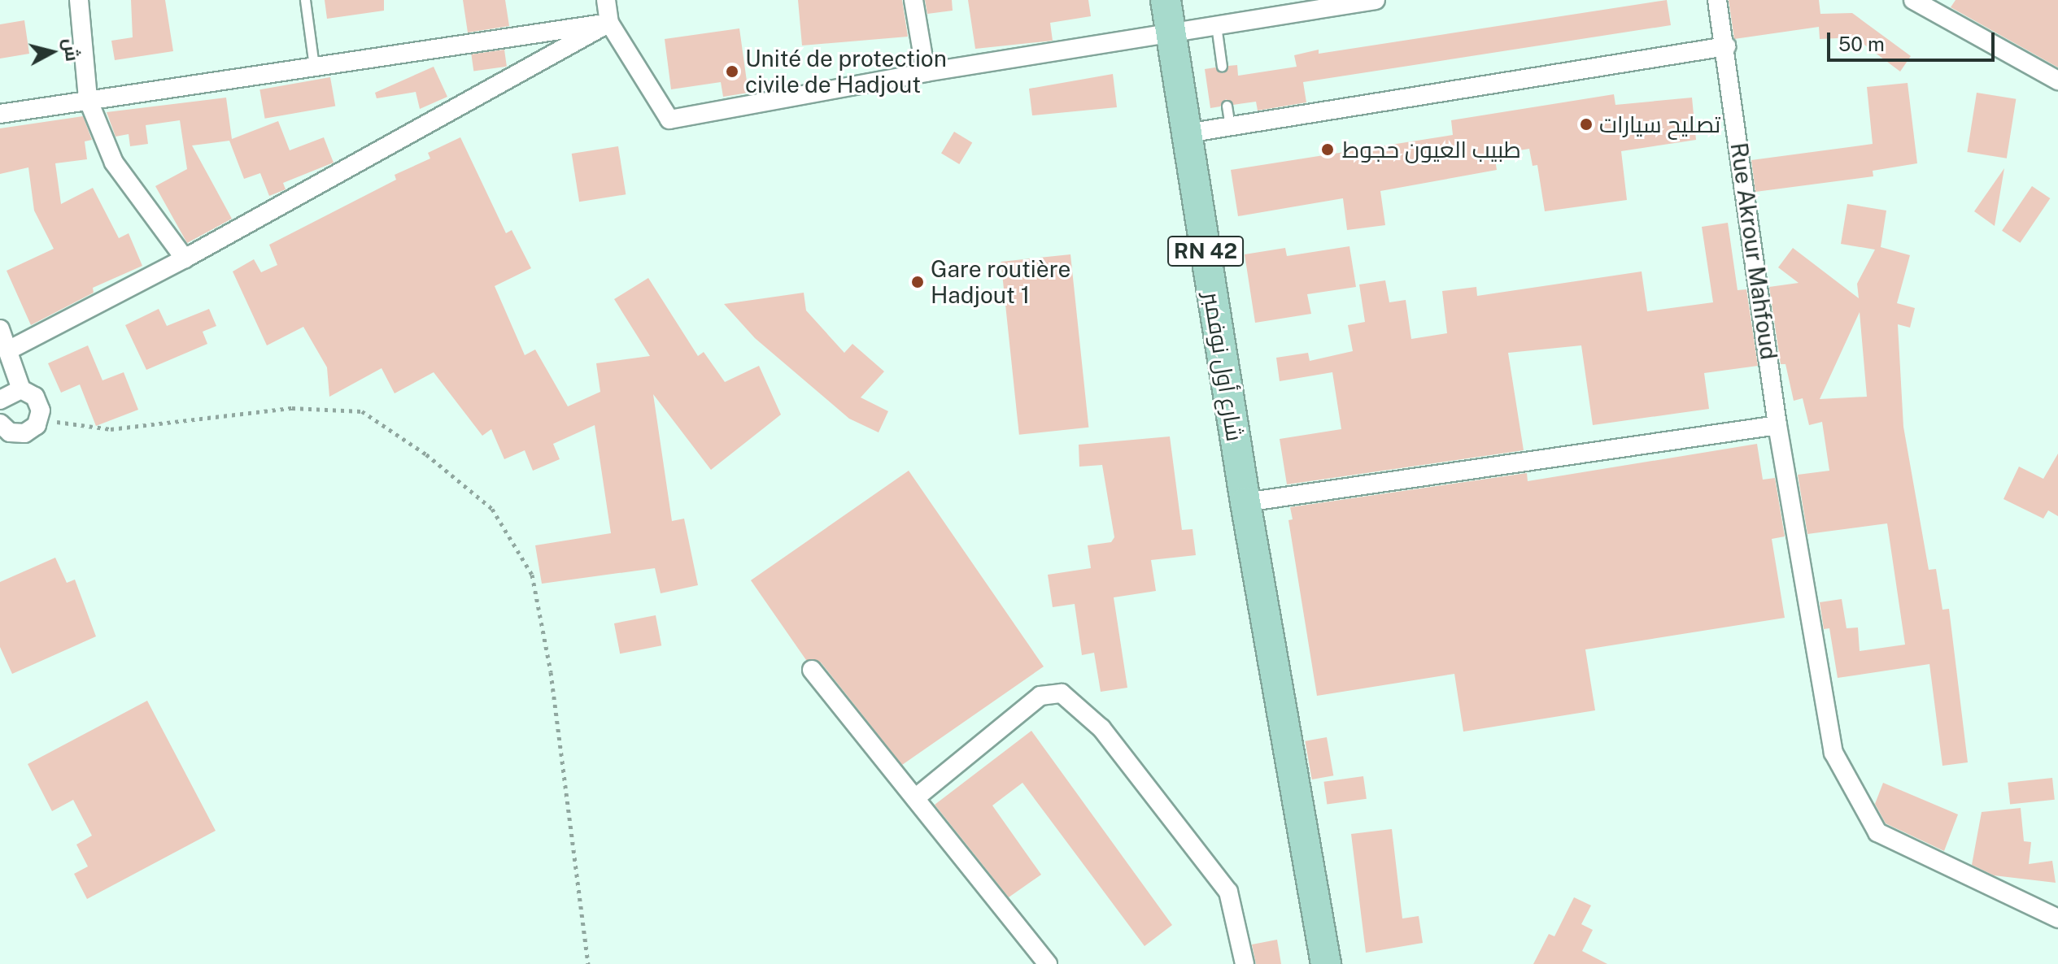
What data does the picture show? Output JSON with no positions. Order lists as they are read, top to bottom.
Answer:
{
  "streets": {
    "main road": ["RN 42", "شارع أول نوفمبر"],
    "street": ["Rue Akrour Mahfoud"]
  },
  "crossings": [
    ["RN 42", "شارع أول نوفمبر"]
  ],
  "places": [
    "Unité de protection civile de Hadjout",
    "تصليح سيارات",
    "طبيب العيون حجوط",
    "Gare routière Hadjout 1"
  ],
  "scale_bar": "50 m",
  "north": "right"
}
